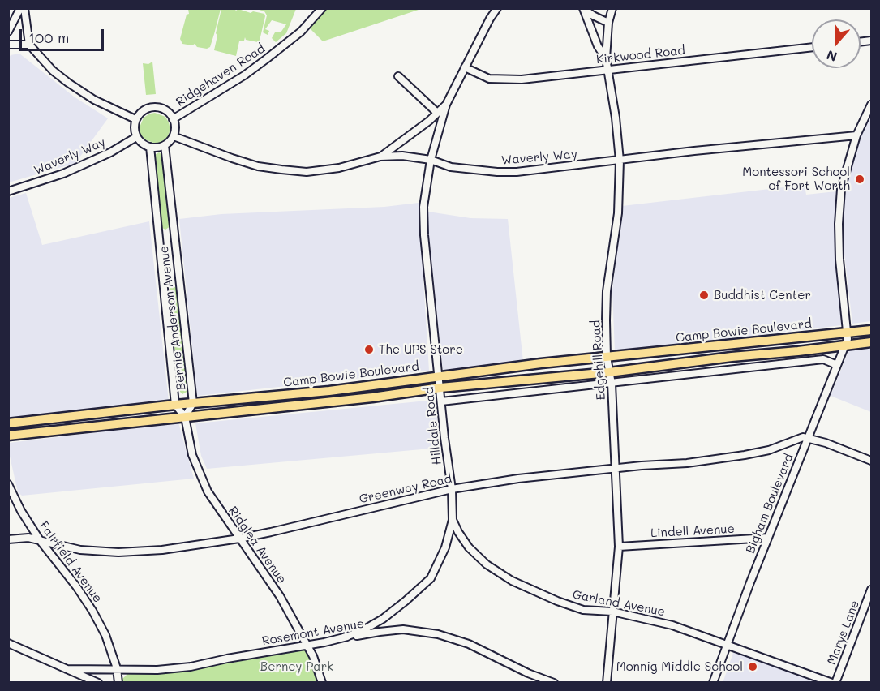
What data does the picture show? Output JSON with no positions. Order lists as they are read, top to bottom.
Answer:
{
  "streets": {
    "main road": ["Camp Bowie Boulevard"],
    "street": [
      "Kirkwood Road",
      "Ridgehaven Road",
      "Waverly Way",
      "Bernie Anderson Avenue",
      "Edgehill Road",
      "Hilldale Road",
      "Greenway Road",
      "Bigham Boulevard",
      "Lindell Avenue",
      "Ridglea Avenue",
      "Fairfield Avenue",
      "Garland Avenue",
      "Rosemont Avenue",
      "Marys Lane"
    ]
  },
  "crossings": [
    ["Kirkwood Road", "Edgehill Road"],
    ["Kirkwood Road", "Hilldale Road"],
    ["Ridgehaven Road", "Waverly Way"],
    ["Ridgehaven Road", "Bernie Anderson Avenue"],
    ["Waverly Way", "Bernie Anderson Avenue"],
    ["Waverly Way", "Edgehill Road"],
    ["Waverly Way", "Hilldale Road"],
    ["Waverly Way", "Bigham Boulevard"],
    ["Bernie Anderson Avenue", "Camp Bowie Boulevard"],
    ["Bernie Anderson Avenue", "Ridglea Avenue"],
    ["Camp Bowie Boulevard", "Edgehill Road"],
    ["Camp Bowie Boulevard", "Hilldale Road"],
    ["Camp Bowie Boulevard", "Bigham Boulevard"],
    ["Camp Bowie Boulevard", "Ridglea Avenue"],
    ["Edgehill Road", "Greenway Road"],
    ["Edgehill Road", "Lindell Avenue"],
    ["Edgehill Road", "Garland Avenue"],
    ["Hilldale Road", "Greenway Road"],
    ["Hilldale Road", "Garland Avenue"],
    ["Hilldale Road", "Rosemont Avenue"],
    ["Greenway Road", "Bigham Boulevard"],
    ["Greenway Road", "Ridglea Avenue"],
    ["Greenway Road", "Fairfield Avenue"],
    ["Bigham Boulevard", "Lindell Avenue"],
    ["Bigham Boulevard", "Garland Avenue"],
    ["Ridglea Avenue", "Rosemont Avenue"],
    ["Fairfield Avenue", "Rosemont Avenue"],
    ["Garland Avenue", "Marys Lane"]
  ],
  "parks": ["Berney Park"],
  "places": [
    "Montessori School of Fort Worth",
    "Buddhist Center",
    "The UPS Store",
    "Monnig Middle School"
  ],
  "scale_bar": "100 m",
  "north": "bottom"
}
